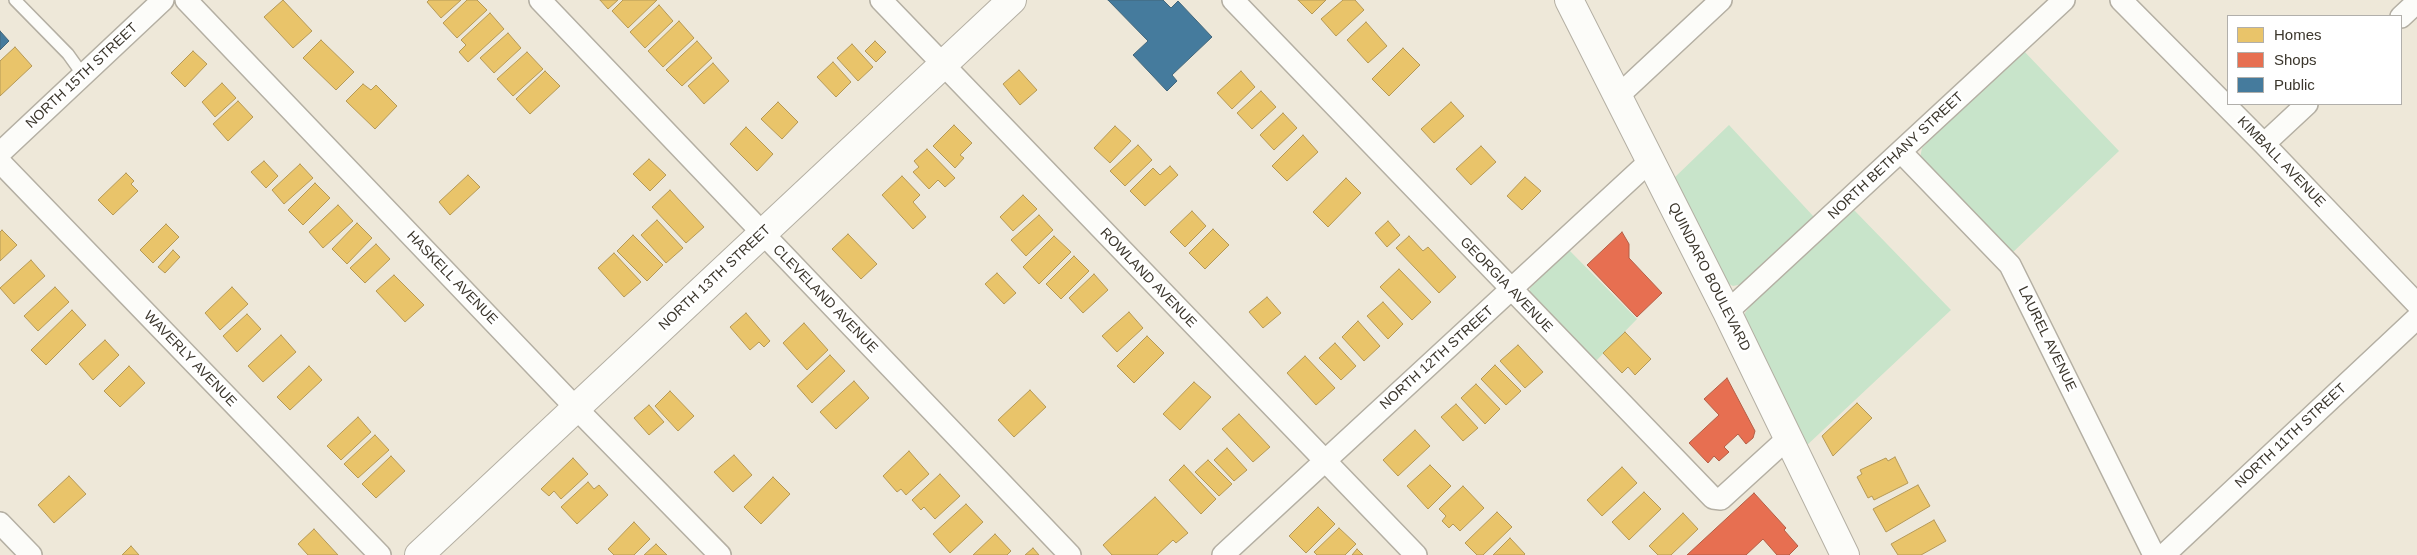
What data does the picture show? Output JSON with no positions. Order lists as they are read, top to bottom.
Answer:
{
  "streets": {
    "street": [
      "NORTH 15TH STREET",
      "NORTH BETHANY STREET",
      "KIMBALL AVENUE",
      "QUINDARO BOULEVARD",
      "HASKELL AVENUE",
      "NORTH 13TH STREET",
      "ROWLAND AVENUE",
      "GEORGIA AVENUE",
      "CLEVELAND AVENUE",
      "LAUREL AVENUE",
      "NORTH 12TH STREET",
      "WAVERLY AVENUE",
      "NORTH 11TH STREET"
    ]
  },
  "crossings": [
    ["NORTH BETHANY STREET", "QUINDARO BOULEVARD"],
    ["NORTH BETHANY STREET", "LAUREL AVENUE"],
    ["QUINDARO BOULEVARD", "GEORGIA AVENUE"],
    ["QUINDARO BOULEVARD", "NORTH 12TH STREET"],
    ["HASKELL AVENUE", "NORTH 13TH STREET"],
    ["NORTH 13TH STREET", "ROWLAND AVENUE"],
    ["NORTH 13TH STREET", "CLEVELAND AVENUE"],
    ["ROWLAND AVENUE", "NORTH 12TH STREET"],
    ["GEORGIA AVENUE", "NORTH 12TH STREET"]
  ],
  "legend": ["Homes", "Shops", "Public"]
}
